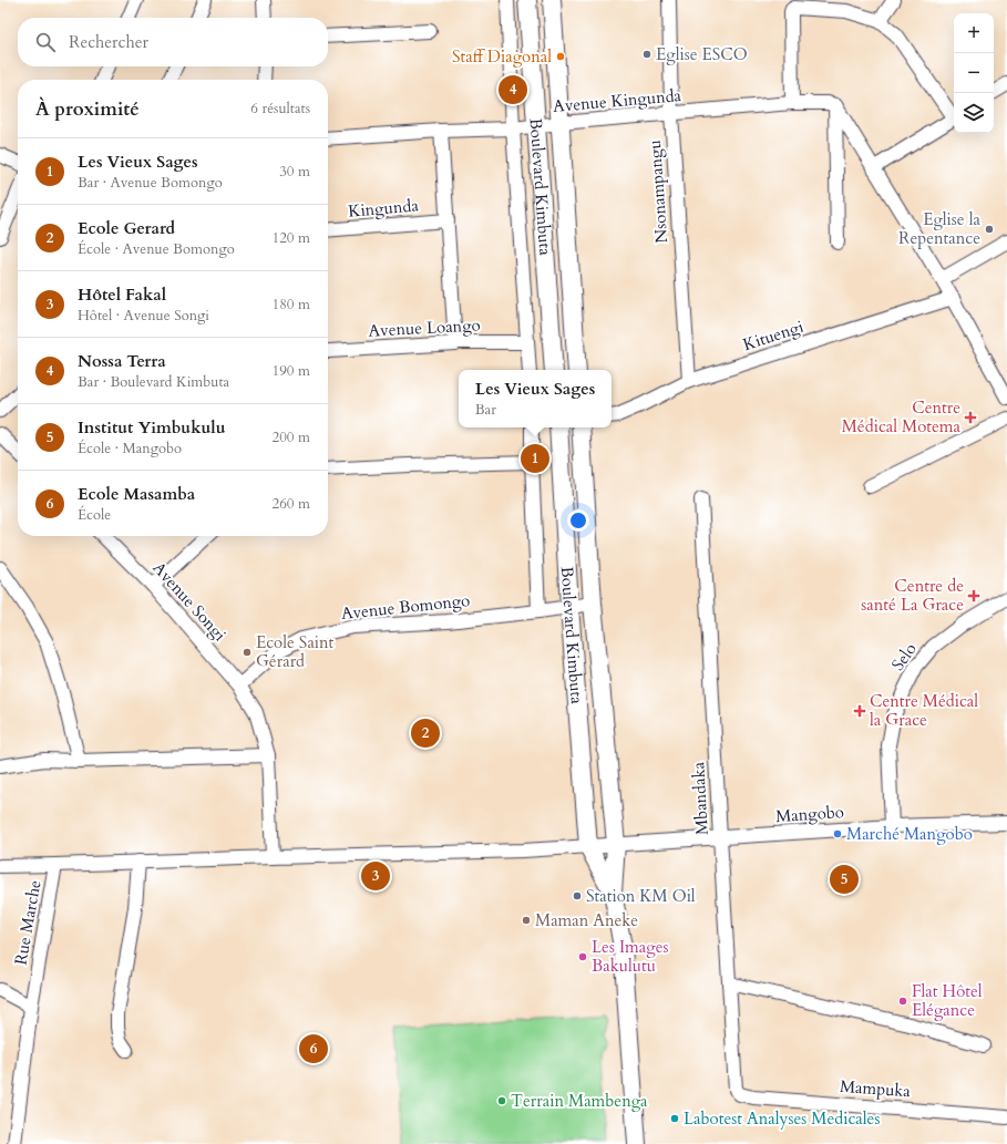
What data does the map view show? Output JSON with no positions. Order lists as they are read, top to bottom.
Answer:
{
  "streets": {
    "street": [
      "Avenue Kingunda",
      "Boulevard Kimbuta",
      "Nsonampangu",
      "Kingunda",
      "Avenue Loango",
      "Kituengi",
      "Avenue Songi",
      "Avenue Bomongo",
      "Selo",
      "Mbandaka",
      "Mangobo",
      "Rue Marche",
      "Mampuka"
    ]
  },
  "crossings": [
    ["Avenue Kingunda", "Boulevard Kimbuta"],
    ["Avenue Kingunda", "Nsonampangu"],
    ["Boulevard Kimbuta", "Avenue Bomongo"],
    ["Boulevard Kimbuta", "Mangobo"],
    ["Nsonampangu", "Kituengi"],
    ["Avenue Songi", "Avenue Bomongo"],
    ["Avenue Songi", "Mangobo"],
    ["Selo", "Mangobo"],
    ["Mbandaka", "Mangobo"],
    ["Mbandaka", "Mampuka"],
    ["Mangobo", "Rue Marche"]
  ],
  "places": {
    "other": [
      "Eglise ESCO",
      "Staff Diagonal",
      "Eglise la Repentance",
      "Ecole Saint Gérard",
      "Marché Mangobo",
      "Station KM Oil",
      "Maman Aneke",
      "Les Images Bakulutu",
      "Flat Hôtel Elégance",
      "Terrain Mambenga",
      "Labotest Analyses Medicales"
    ],
    "health": ["Centre Médical Motema", "Centre de santé La Grace", "Centre Médical la Grace"]
  },
  "page": {
    "map_buttons": ["+", "−"],
    "search": "Rechercher",
    "pins": [
      "4",
      "1",
      "2",
      "3",
      "5",
      "6"
    ],
    "heading": ["À proximité", "6 résultats"],
    "list": [
      {
        "mark": "1",
        "name": "Les Vieux Sages",
        "note": "Bar · Avenue Bomongo",
        "value": "30 m"
      },
      {
        "mark": "2",
        "name": "Ecole Gerard",
        "note": "École · Avenue Bomongo",
        "value": "120 m"
      },
      {
        "mark": "3",
        "name": "Hôtel Fakal",
        "note": "Hôtel · Avenue Songi",
        "value": "180 m"
      },
      {
        "mark": "4",
        "name": "Nossa Terra",
        "note": "Bar · Boulevard Kimbuta",
        "value": "190 m"
      },
      {
        "mark": "5",
        "name": "Institut Yimbukulu",
        "note": "École · Mangobo",
        "value": "200 m"
      },
      {
        "mark": "6",
        "name": "Ecole Masamba",
        "note": "École",
        "value": "260 m"
      }
    ],
    "popup": ["Les Vieux Sages", "Bar"]
  }
}
